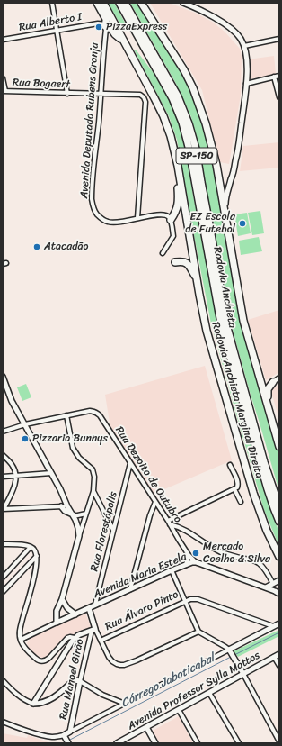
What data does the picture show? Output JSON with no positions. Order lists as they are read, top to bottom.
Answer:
{
  "streets": {
    "highway": ["SP-150", "Rodovia Anchieta", "Rodovia Anchieta Marginal Direita"],
    "street": [
      "Rua Alberto I",
      "Rua Bogaert",
      "Avenida Deputado Rubens Granja",
      "Rua Dezoito de Outubro",
      "Rua Florestópolis",
      "Avenida Maria Estela",
      "Rua Álvaro Pinto",
      "Rua Manoel Girão",
      "Avenida Professor Sylla Mattos"
    ]
  },
  "crossings": [
    ["Rua Alberto I", "Avenida Deputado Rubens Granja"],
    ["Rua Bogaert", "Avenida Deputado Rubens Granja"],
    ["Rua Dezoito de Outubro", "Rua Florestópolis"],
    ["Rua Dezoito de Outubro", "Avenida Maria Estela"],
    ["Rua Florestópolis", "Avenida Maria Estela"]
  ],
  "water": ["Córrego Jaboticabal"],
  "places": [
    "PizzaExpress",
    "EZ Escola de Futebol",
    "Atacadão",
    "Pizzaria Bunnys",
    "Mercado Coelho & Silva"
  ]
}
